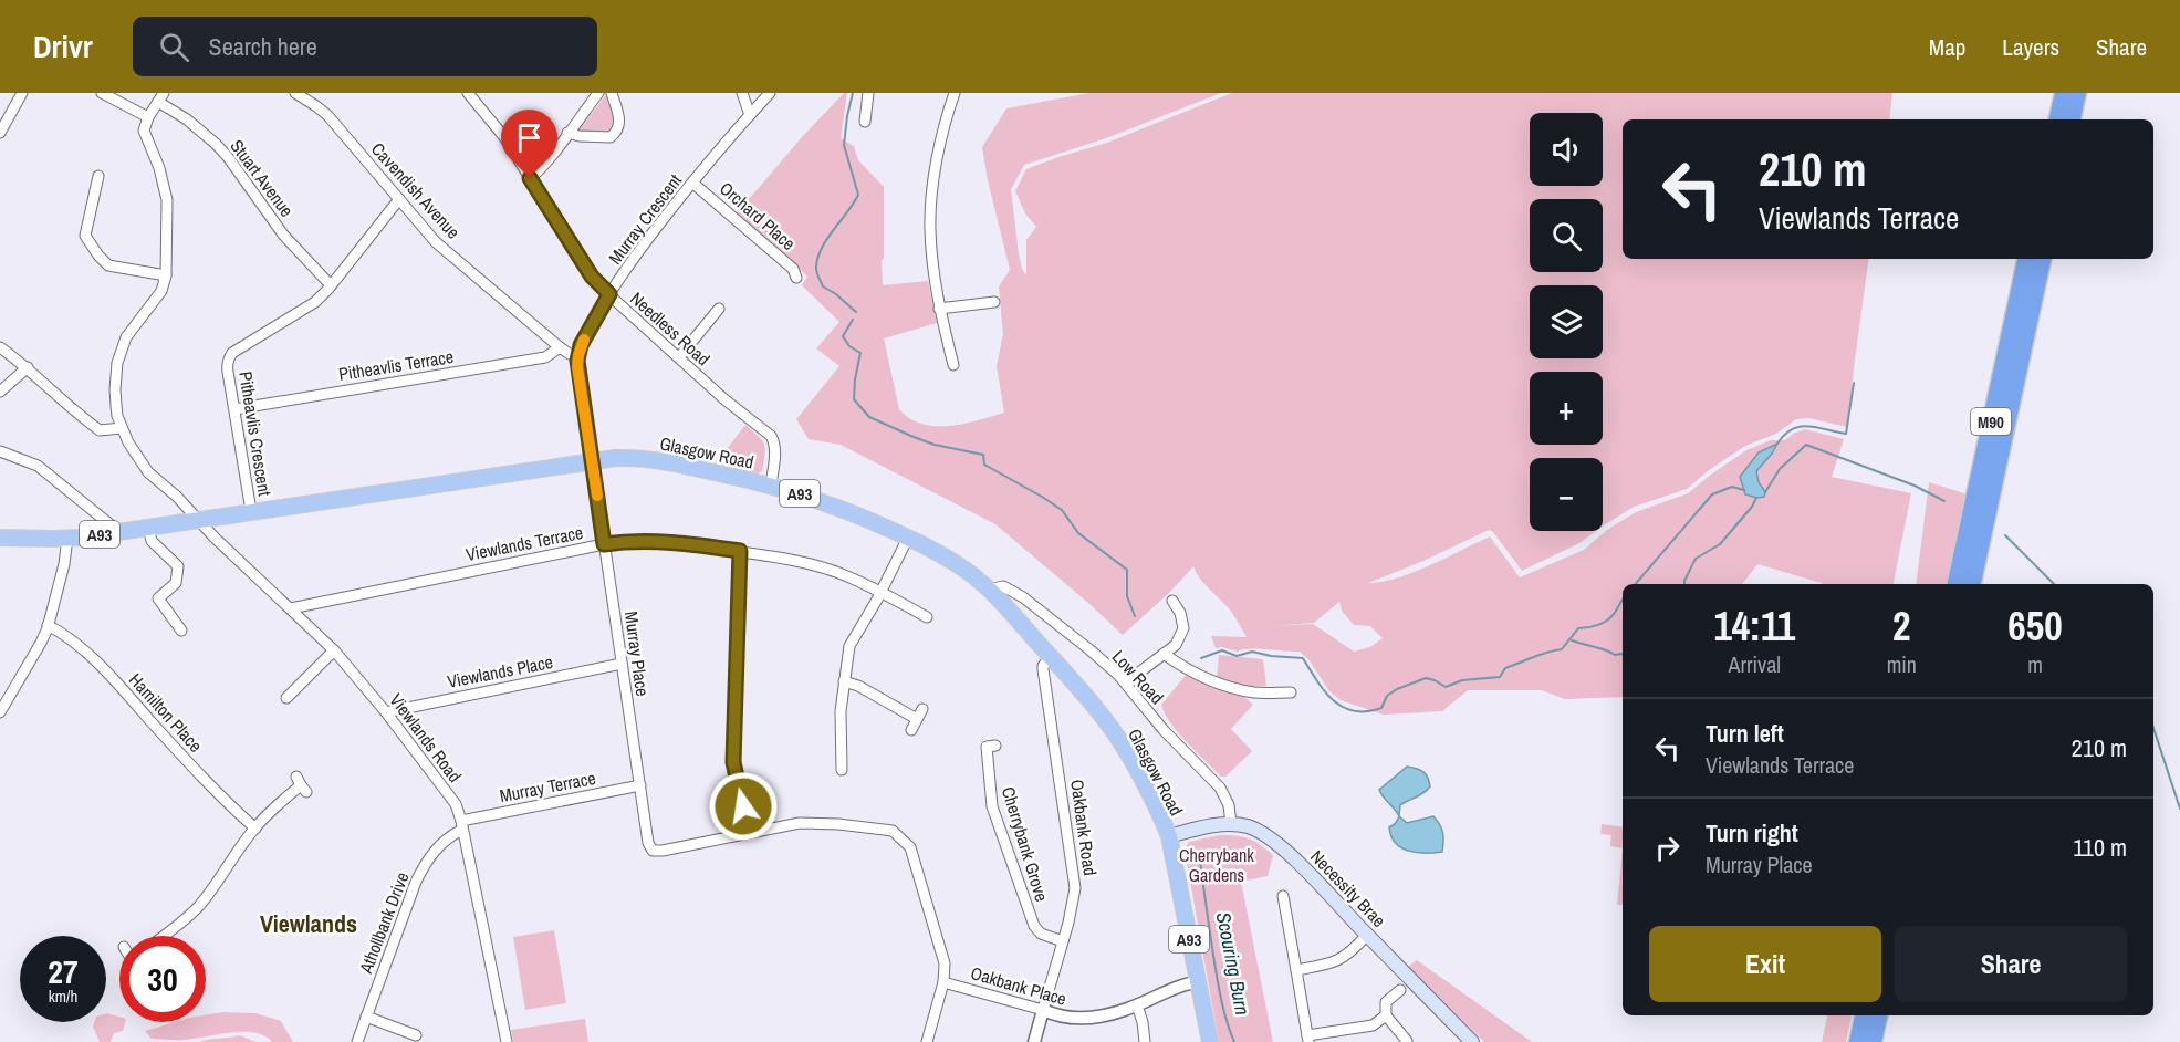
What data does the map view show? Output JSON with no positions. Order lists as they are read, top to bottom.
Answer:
{
  "streets": {
    "highway": ["M90"],
    "main road": ["Glasgow Road", "A93", "Necessity Brae"],
    "street": [
      "Stuart Avenue",
      "Cavendish Avenue",
      "Orchard Place",
      "Murray Crescent",
      "Needless Road",
      "Pitheavlis Terrace",
      "Pitheavlis Crescent",
      "Viewlands Terrace",
      "Murray Place",
      "Viewlands Place",
      "Low Road",
      "Hamilton Place",
      "Viewlands Road",
      "Murray Terrace",
      "Oakbank Road",
      "Cherrybank Grove",
      "Athollbank Drive",
      "Oakbank Place"
    ]
  },
  "crossings": [
    ["Stuart Avenue", "Pitheavlis Crescent"],
    ["Cavendish Avenue", "Murray Crescent"],
    ["Cavendish Avenue", "Pitheavlis Terrace"],
    ["Cavendish Avenue", "Pitheavlis Crescent"],
    ["Orchard Place", "Murray Crescent"],
    ["Murray Crescent", "Needless Road"],
    ["Murray Crescent", "Glasgow Road"],
    ["Murray Crescent", "Murray Place"],
    ["Needless Road", "Glasgow Road"],
    ["Pitheavlis Terrace", "Pitheavlis Crescent"],
    ["Pitheavlis Crescent", "Glasgow Road"],
    ["Glasgow Road", "Murray Place"],
    ["Glasgow Road", "Low Road"],
    ["Glasgow Road", "Viewlands Road"],
    ["Glasgow Road", "Oakbank Road"],
    ["Glasgow Road", "Necessity Brae"],
    ["Glasgow Road", "Oakbank Place"],
    ["Viewlands Terrace", "Murray Place"],
    ["Viewlands Terrace", "Viewlands Road"],
    ["Murray Place", "Viewlands Place"],
    ["Murray Place", "Murray Terrace"],
    ["Viewlands Place", "Viewlands Road"],
    ["Low Road", "Necessity Brae"],
    ["Viewlands Road", "Murray Terrace"],
    ["Viewlands Road", "Athollbank Drive"],
    ["Murray Terrace", "Athollbank Drive"],
    ["Oakbank Road", "Cherrybank Grove"],
    ["Oakbank Road", "Oakbank Place"]
  ],
  "districts": ["Viewlands"],
  "water": ["Scouring Burn"],
  "parks": ["Cherrybank Gardens"],
  "page": {
    "header": "Drivr",
    "search": "Search here",
    "nav": ["Map", "Layers", "Share"],
    "map_buttons": ["+", "−"],
    "turn": ["210 m", "Viewlands Terrace"],
    "eta": [
      "14:11",
      "Arrival",
      "2",
      "min",
      "650",
      "m"
    ],
    "list": [
      {
        "name": "Turn left",
        "note": "Viewlands Terrace",
        "value": "210 m"
      },
      {
        "name": "Turn right",
        "note": "Murray Place",
        "value": "110 m"
      }
    ],
    "buttons": ["Exit", "Share"],
    "speed": "27 km/h",
    "limit": "30"
  }
}
